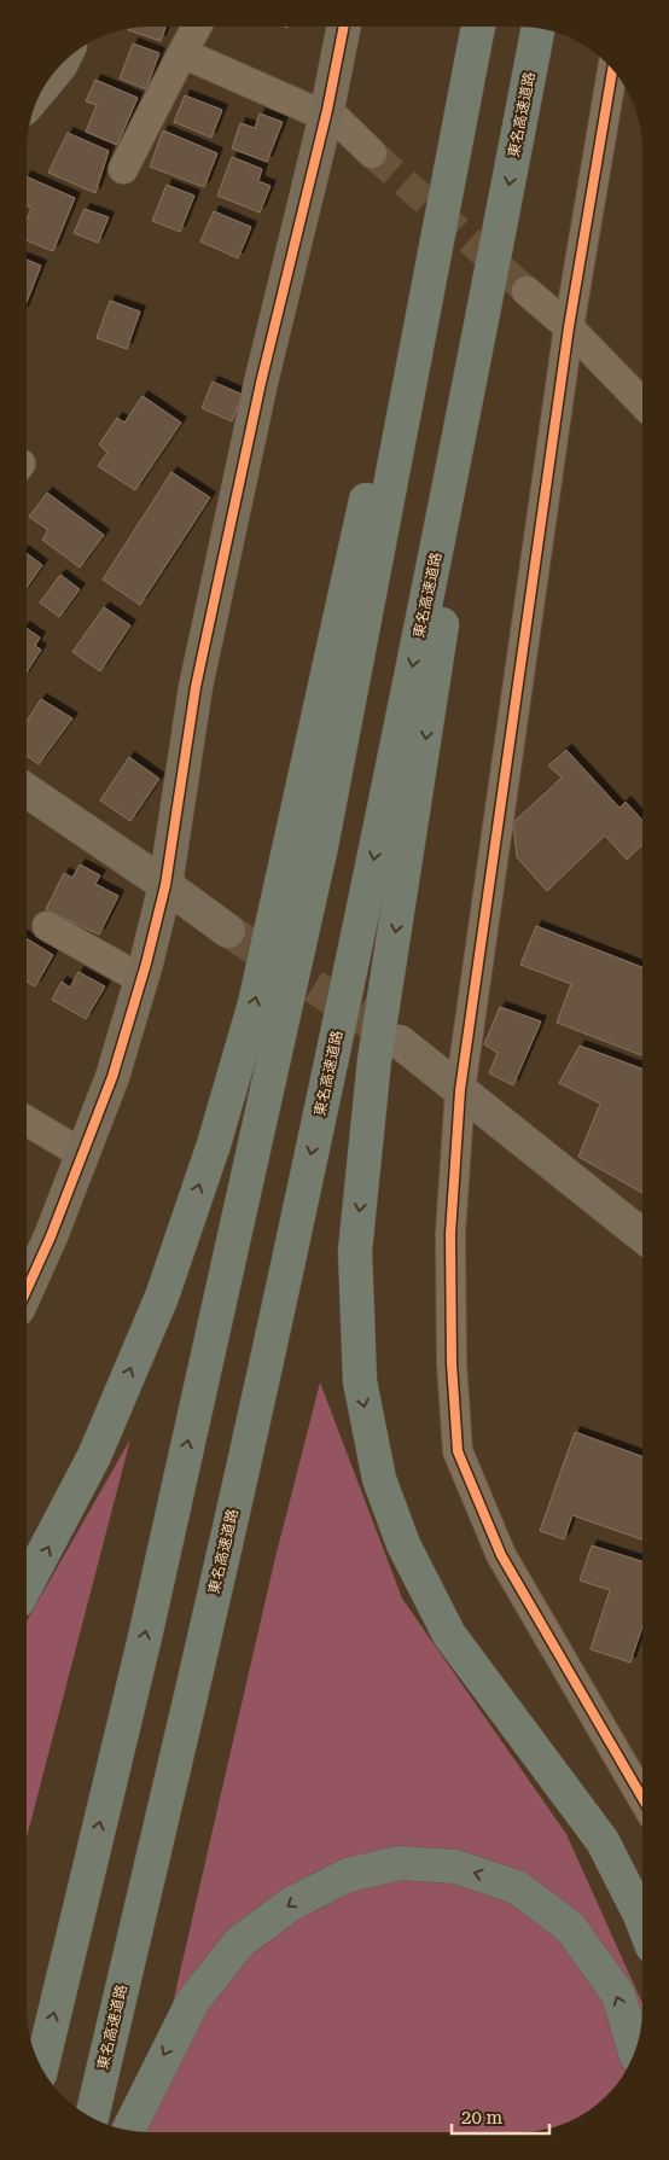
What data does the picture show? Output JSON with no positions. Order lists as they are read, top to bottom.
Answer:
{
  "streets": {
    "highway": ["東名高速道路"]
  },
  "scale_bar": "20 m"
}
